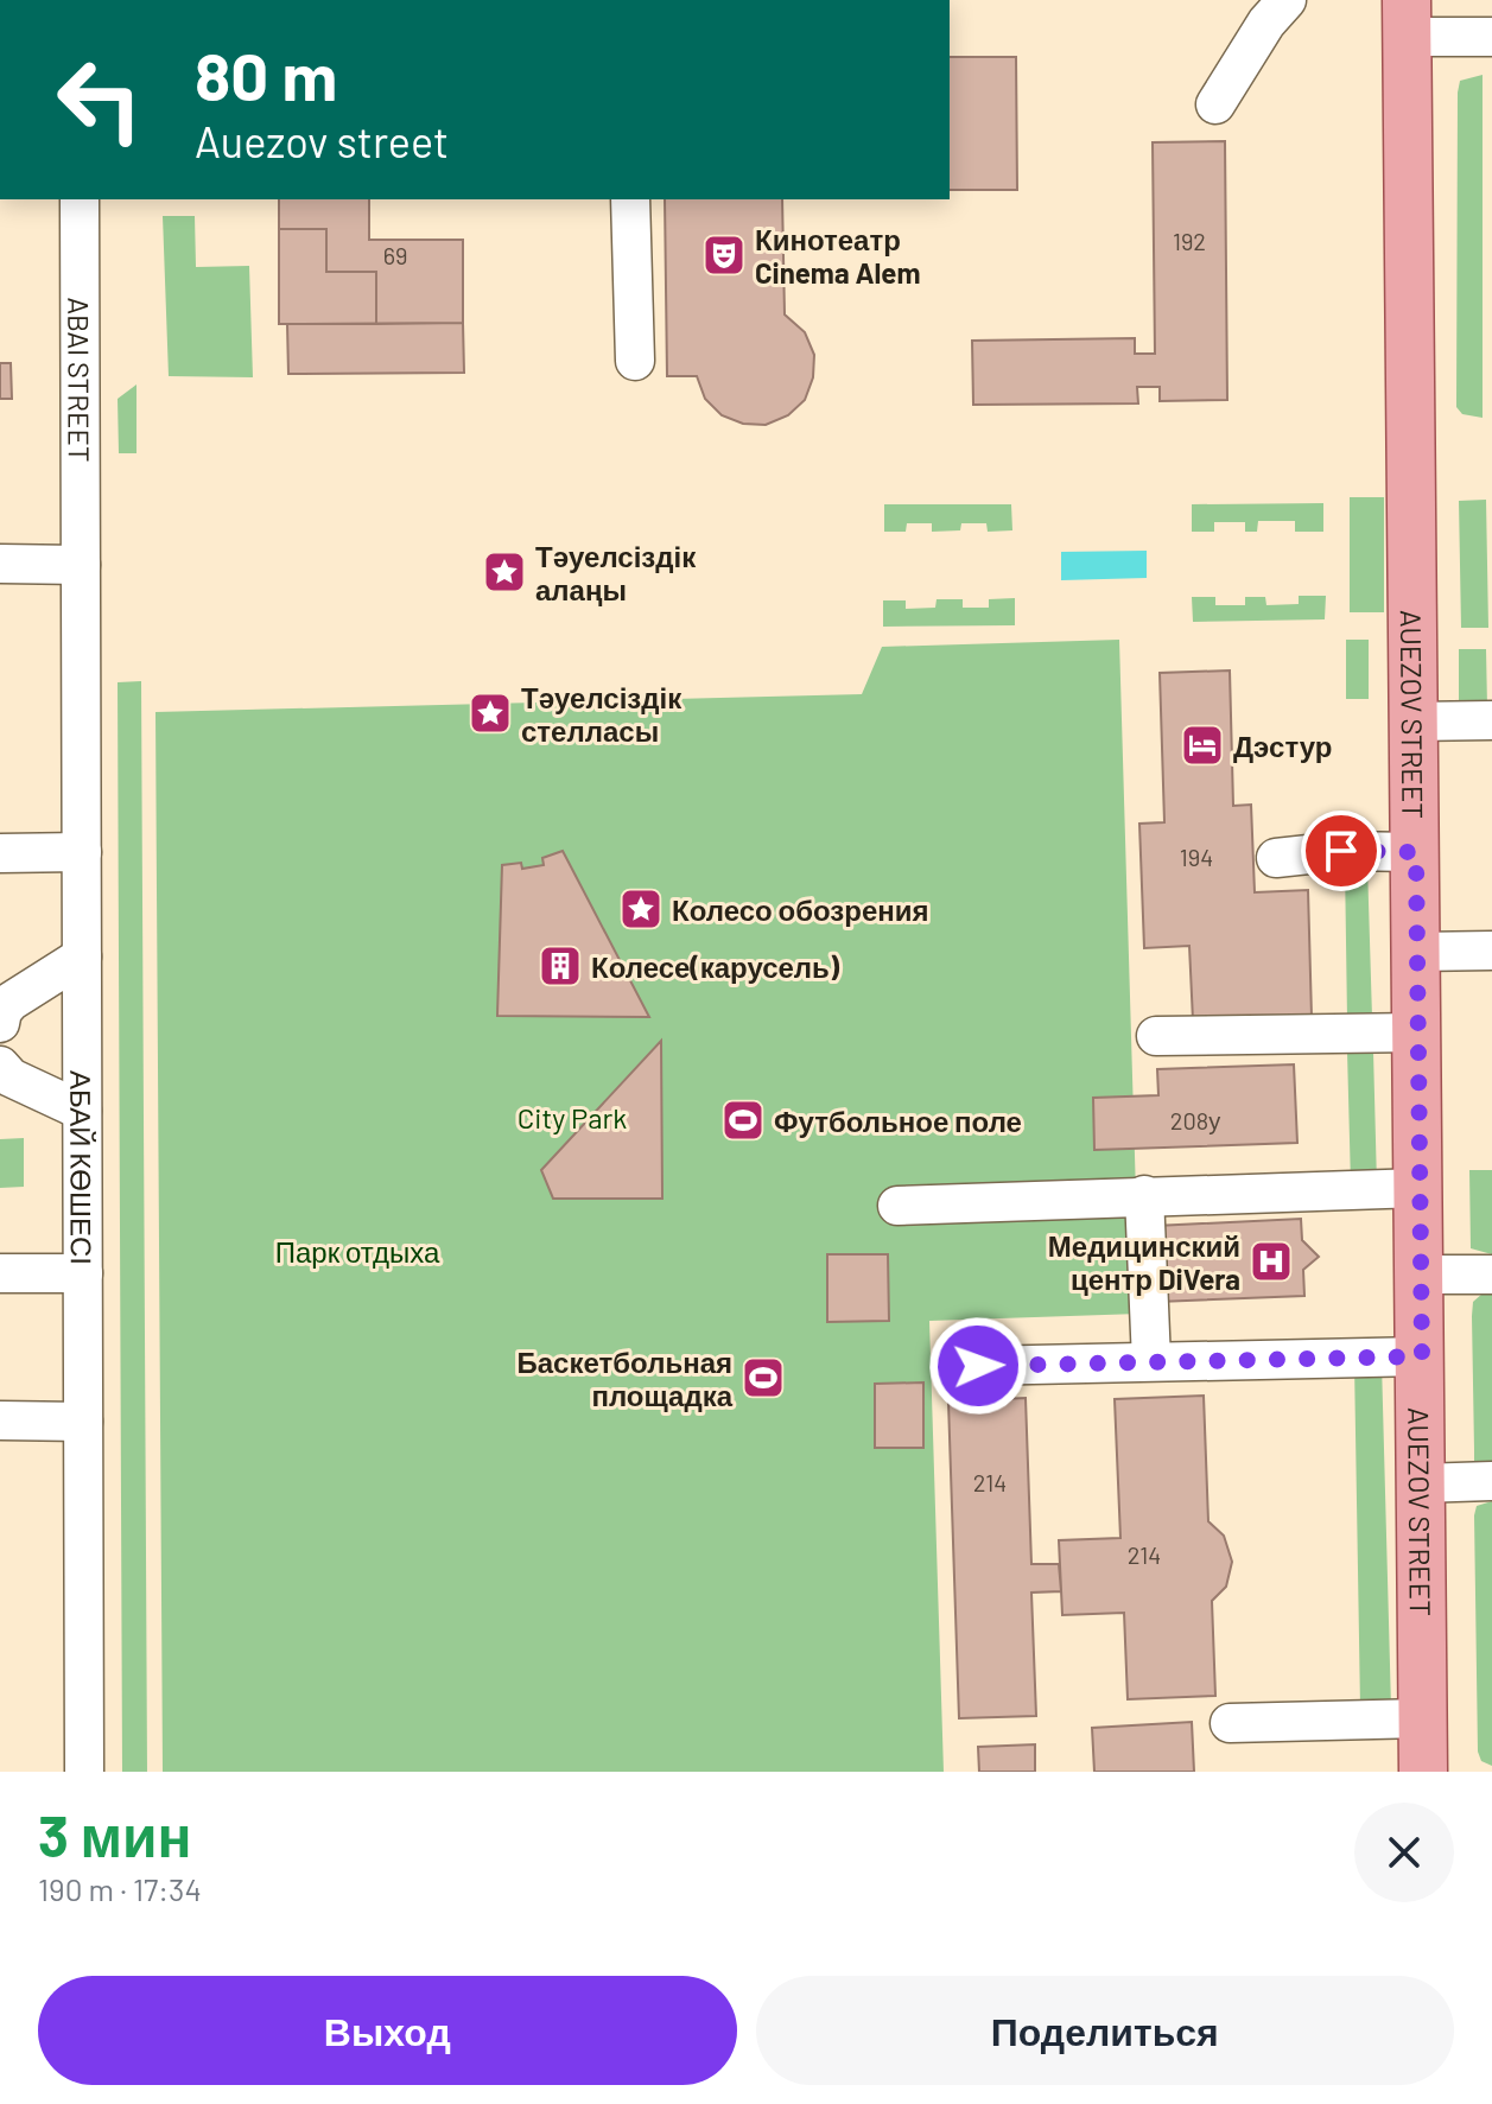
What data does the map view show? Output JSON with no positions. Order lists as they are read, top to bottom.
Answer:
{
  "streets": {
    "main road": ["AUEZOV STREET"],
    "street": ["ABAI STREET", "АБАЙ КӨШЕСІ"]
  },
  "crossings": [
    ["ABAI STREET", "АБАЙ КӨШЕСІ"]
  ],
  "parks": ["City Park", "Парк отдыха"],
  "places": {
    "theatre": ["Кинотеатр Cinema Alem"],
    "place": ["Тәуелсіздік алаңы", "Тәуелсіздік стелласы", "Колесо обозрения"],
    "hotel": ["Дэстур"],
    "building": ["Колесе(карусель)"],
    "sports": ["Футбольное поле", "Баскетбольная площадка"],
    "hospital": ["Медицинский центр DiVera"]
  },
  "house_numbers": [
    "192",
    "69",
    "194",
    "208у",
    "214",
    "214"
  ],
  "page": {
    "turn": ["80 m", "Auezov street"],
    "heading": ["3 мин", "190 m · 17:34"],
    "buttons": ["Выход", "Поделиться"]
  }
}
